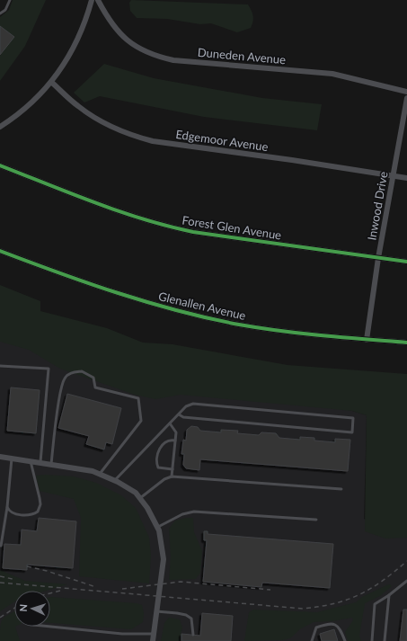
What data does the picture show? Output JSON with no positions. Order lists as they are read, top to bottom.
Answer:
{
  "streets": {
    "street": [
      "Duneden Avenue",
      "Edgemoor Avenue",
      "Inwood Drive",
      "Forest Glen Avenue",
      "Glenallen Avenue"
    ]
  },
  "crossings": [
    ["Edgemoor Avenue", "Inwood Drive"],
    ["Inwood Drive", "Forest Glen Avenue"],
    ["Inwood Drive", "Glenallen Avenue"]
  ],
  "north": "left"
}
